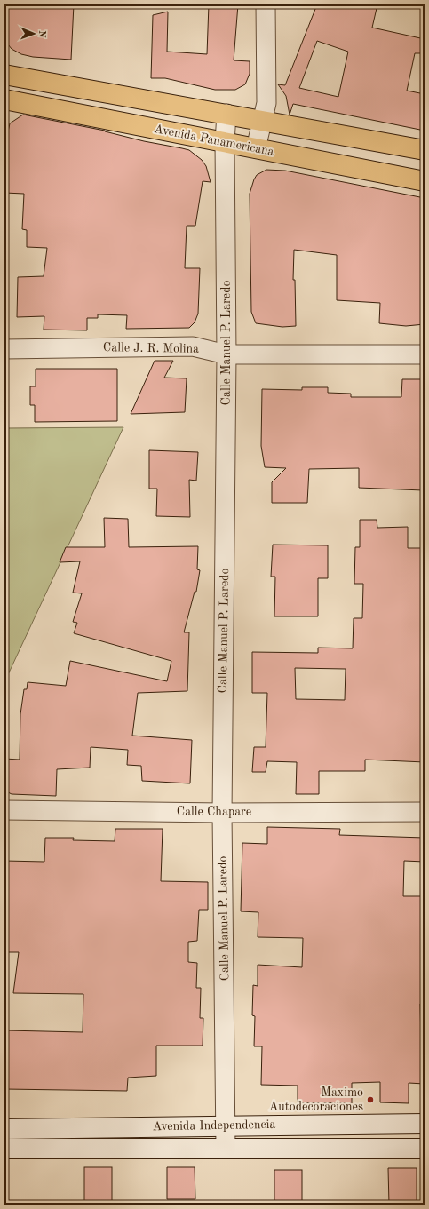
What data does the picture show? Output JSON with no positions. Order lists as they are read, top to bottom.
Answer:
{
  "streets": {
    "main road": ["Avenida Panamericana", "Avenida Independencia"],
    "street": ["Calle Manuel P. Laredo", "Calle J. R. Molina", "Calle Chapare"]
  },
  "crossings": [
    ["Avenida Panamericana", "Calle Manuel P. Laredo"],
    ["Calle Manuel P. Laredo", "Calle J. R. Molina"],
    ["Calle Manuel P. Laredo", "Calle Chapare"],
    ["Calle Manuel P. Laredo", "Avenida Independencia"]
  ],
  "places": ["Maximo Autodecoraciones"],
  "north": "right"
}
